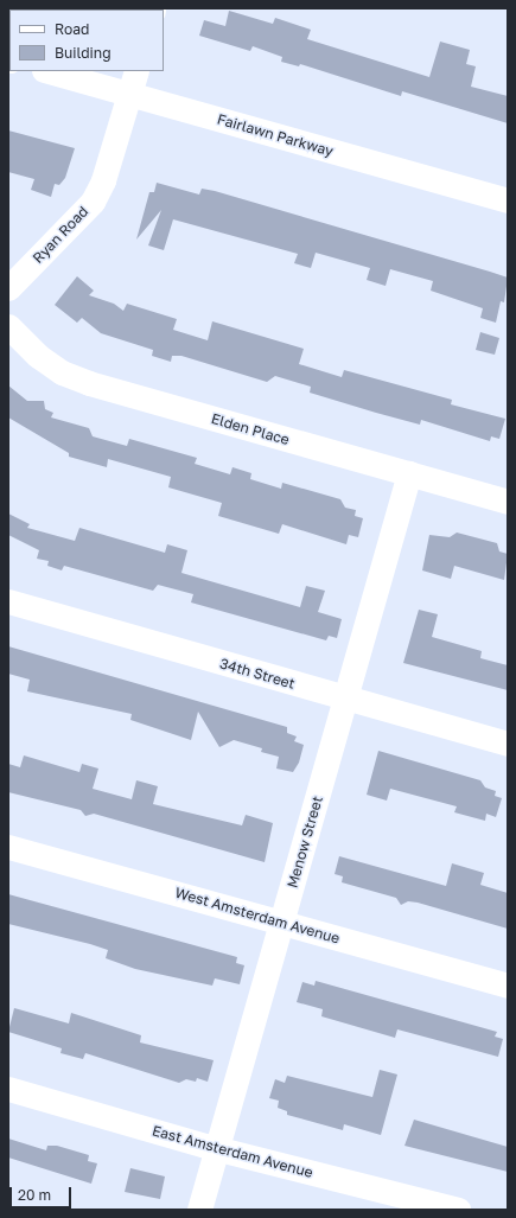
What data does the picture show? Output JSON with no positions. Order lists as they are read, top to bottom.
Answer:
{
  "streets": {
    "street": [
      "Fairlawn Parkway",
      "Ryan Road",
      "Elden Place",
      "34th Street",
      "Menow Street",
      "West Amsterdam Avenue",
      "East Amsterdam Avenue"
    ]
  },
  "crossings": [
    ["Fairlawn Parkway", "Ryan Road"],
    ["Elden Place", "Menow Street"],
    ["34th Street", "Menow Street"],
    ["Menow Street", "West Amsterdam Avenue"],
    ["Menow Street", "East Amsterdam Avenue"]
  ],
  "legend": ["Road", "Building"],
  "scale_bar": "20 m"
}
